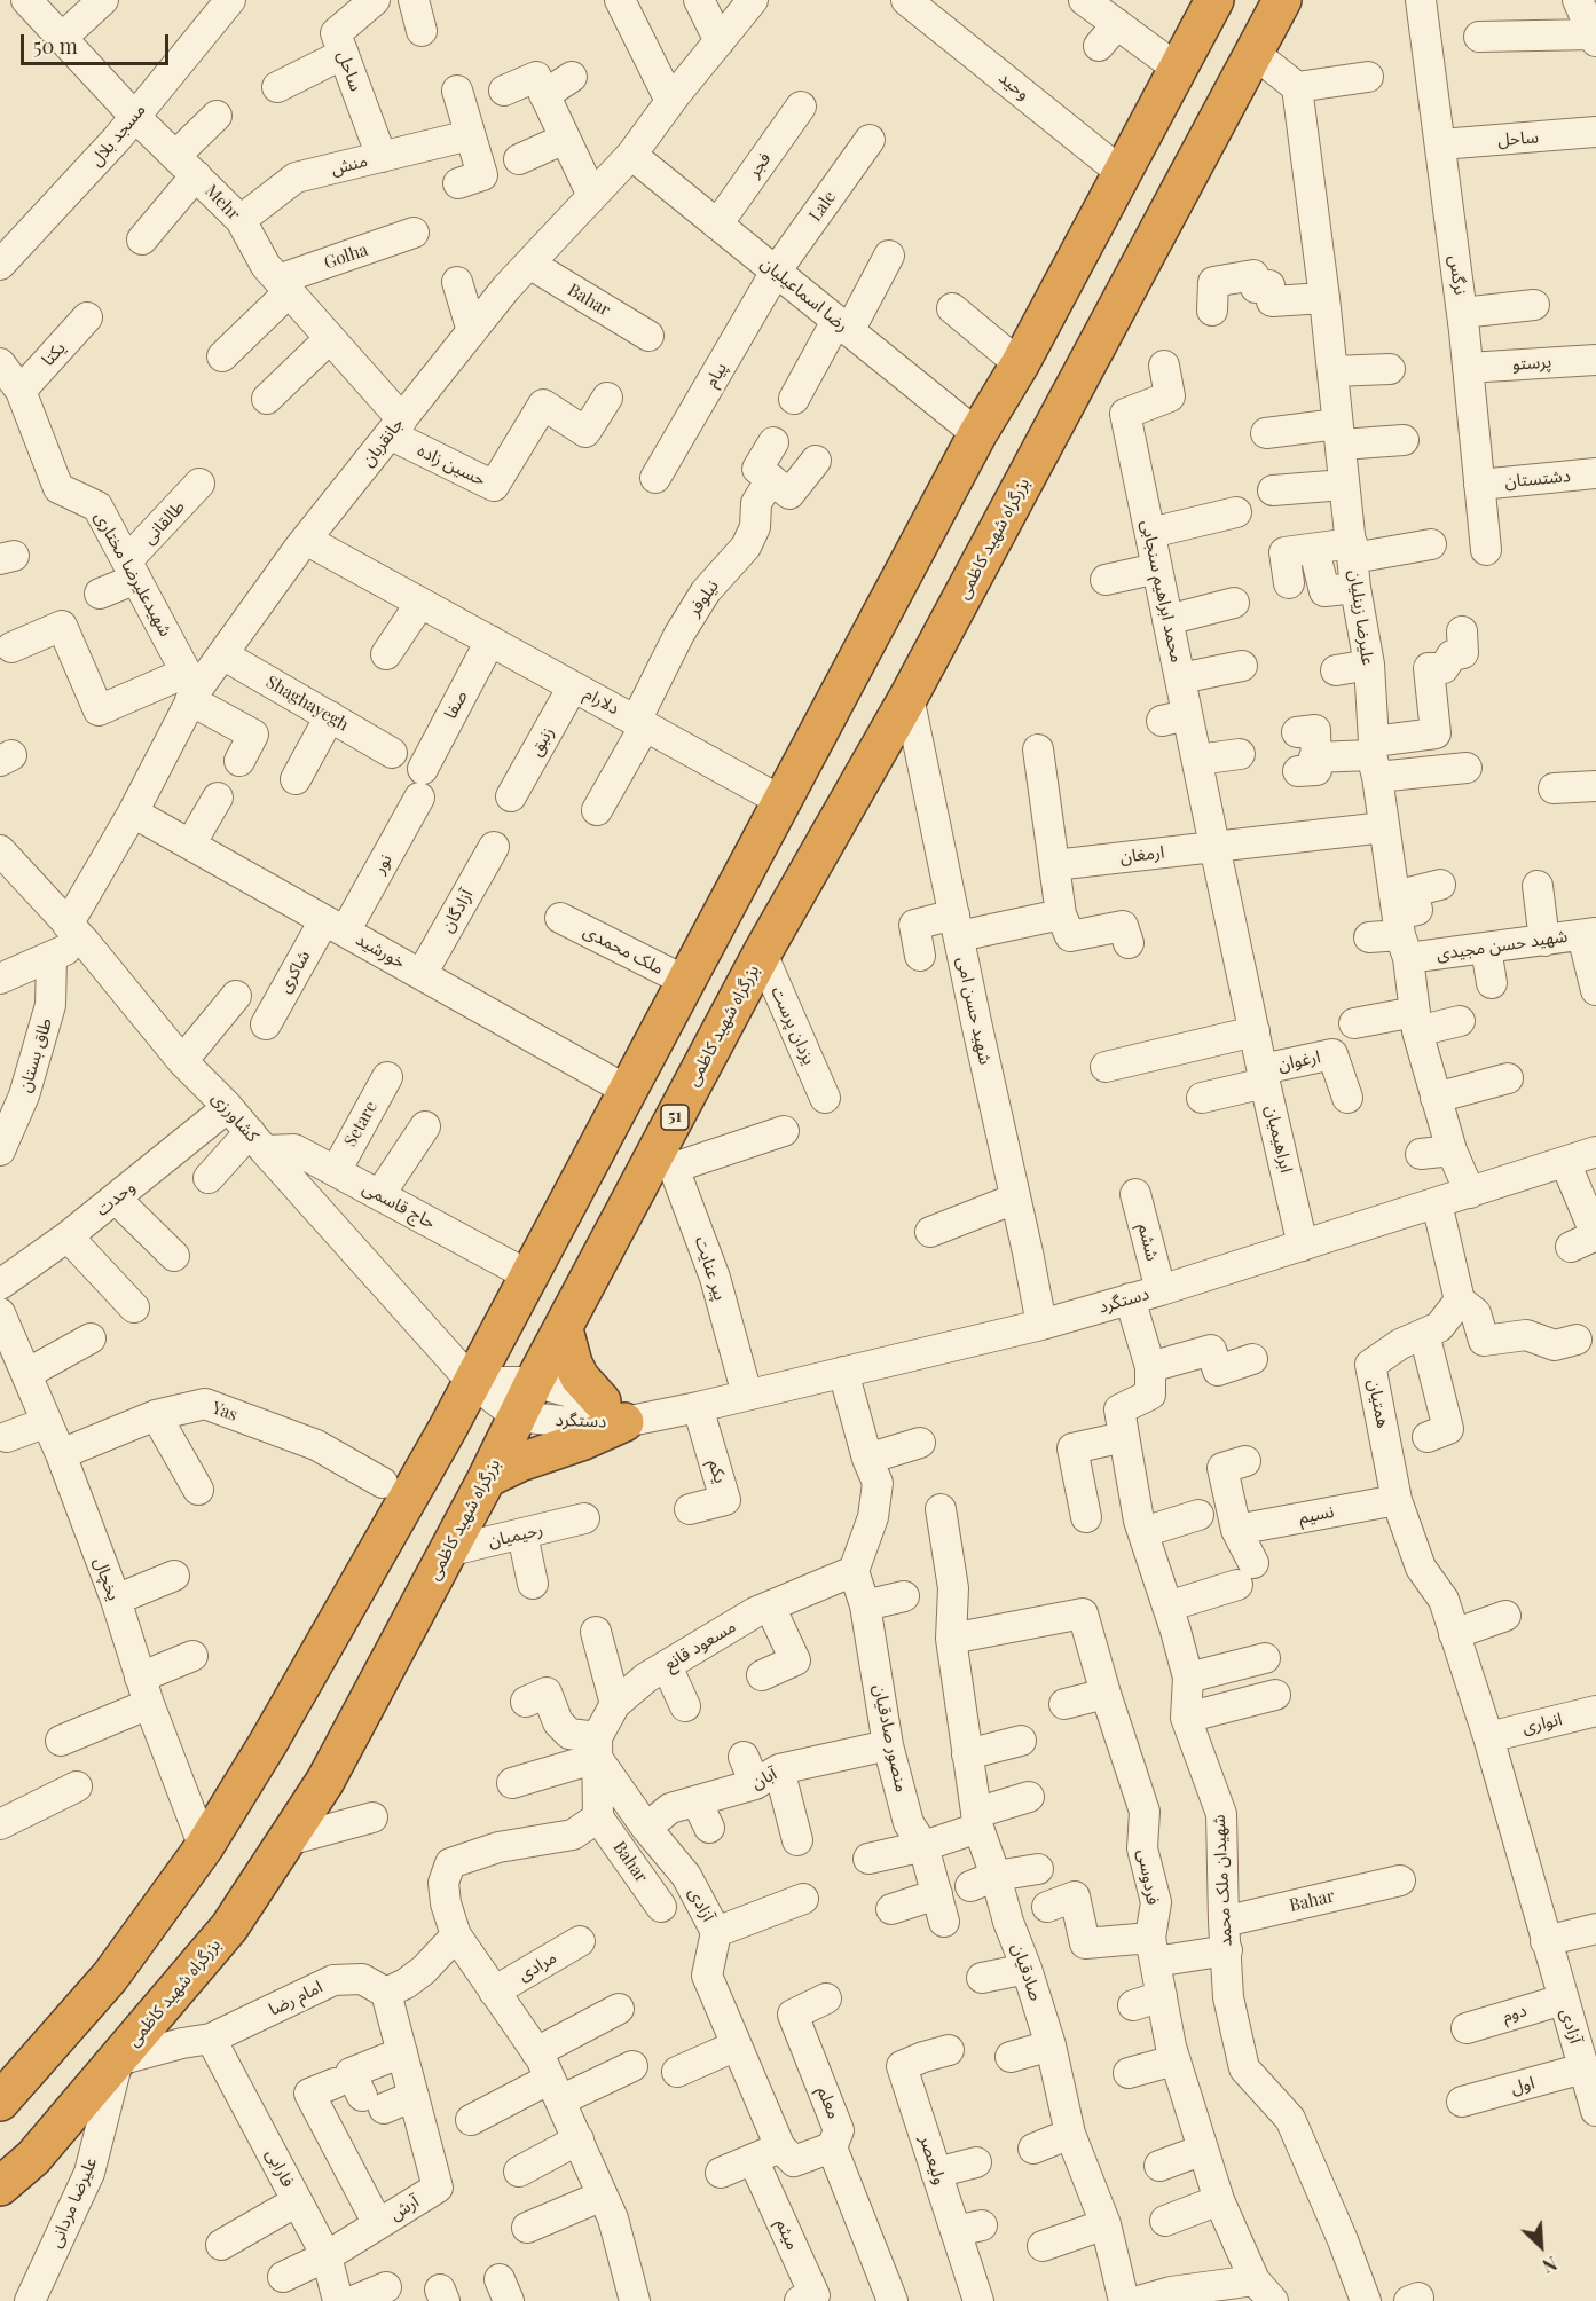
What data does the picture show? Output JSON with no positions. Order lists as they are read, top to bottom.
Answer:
{
  "streets": {
    "highway": ["بزرگراه شهید کاظمی", "51"],
    "street": [
      "ساحل",
      "وحید",
      "مسجد بلال",
      "منش",
      "فجر",
      "Mehr",
      "Lale",
      "Golha",
      "نرگس",
      "رضا اسماعیلیان",
      "Bahar",
      "یکتا",
      "پرستو",
      "پیام",
      "جانقربان",
      "حسین زاده",
      "دشتستان",
      "طالقانی",
      "شهیدعلیرضا مختاری",
      "محمد ابراهیم سنجابی",
      "نیلوفر",
      "علیرضا زینلیان",
      "دلارام",
      "Shaghayegh",
      "صفا",
      "زنبق",
      "ارمغان",
      "نور",
      "آزادگان",
      "شهید حسن مجیدی",
      "ملک محمدی",
      "خورشید",
      "شاکری",
      "شهید حسن امی",
      "یزدان پرست",
      "طاق بستان",
      "ارغوان",
      "کشاورزی",
      "Setare",
      "ابراهیمیان",
      "وحدت",
      "حاج قاسمی",
      "ششم",
      "پیر عنایت",
      "دستگرد",
      "همتیان",
      "Yas",
      "یکم",
      "نسیم",
      "رحیمیان",
      "یخچال",
      "مسعود قانع",
      "انواری",
      "منصور صادقیان",
      "آبان",
      "فردوسی",
      "شهیدان ملک محمد",
      "آزادی",
      "مرادی",
      "صادقیان",
      "امام رضا",
      "دوم",
      "اول",
      "معلم",
      "ولیعصر",
      "فارابی",
      "علیرضا مردانی",
      "آرش",
      "میثم"
    ]
  },
  "crossings": [
    ["ساحل", "منش"],
    ["ساحل", "نرگس"],
    ["مسجد بلال", "Mehr"],
    ["منش", "Mehr"],
    ["فجر", "رضا اسماعیلیان"],
    ["Mehr", "Golha"],
    ["Mehr", "جانقربان"],
    ["Mehr", "حسین زاده"],
    ["Lale", "رضا اسماعیلیان"],
    ["Lale", "پیام"],
    ["نرگس", "پرستو"],
    ["نرگس", "دشتستان"],
    ["رضا اسماعیلیان", "پیام"],
    ["رضا اسماعیلیان", "جانقربان"],
    ["Bahar", "جانقربان"],
    ["Bahar", "شهیدان ملک محمد"],
    ["یکتا", "شهیدعلیرضا مختاری"],
    ["جانقربان", "حسین زاده"],
    ["جانقربان", "شهیدعلیرضا مختاری"],
    ["جانقربان", "دلارام"],
    ["جانقربان", "Shaghayegh"],
    ["جانقربان", "خورشید"],
    ["جانقربان", "کشاورزی"],
    ["طالقانی", "شهیدعلیرضا مختاری"],
    ["بزرگراه شهید کاظمی", "شهید حسن امی"],
    ["بزرگراه شهید کاظمی", "یزدان پرست"],
    ["بزرگراه شهید کاظمی", "کشاورزی"],
    ["بزرگراه شهید کاظمی", "پیر عنایت"],
    ["بزرگراه شهید کاظمی", "دستگرد"],
    ["بزرگراه شهید کاظمی", "رحیمیان"],
    ["بزرگراه شهید کاظمی", "امام رضا"],
    ["بزرگراه شهید کاظمی", "علیرضا مردانی"],
    ["محمد ابراهیم سنجابی", "ارمغان"],
    ["محمد ابراهیم سنجابی", "ابراهیمیان"],
    ["نیلوفر", "دلارام"],
    ["علیرضا زینلیان", "ارمغان"],
    ["علیرضا زینلیان", "شهید حسن مجیدی"],
    ["علیرضا زینلیان", "دستگرد"],
    ["دلارام", "صفا"],
    ["دلارام", "زنبق"],
    ["ارمغان", "ابراهیمیان"],
    ["نور", "خورشید"],
    ["نور", "شاکری"],
    ["آزادگان", "خورشید"],
    ["خورشید", "شاکری"],
    ["شهید حسن امی", "دستگرد"],
    ["ارغوان", "ابراهیمیان"],
    ["کشاورزی", "وحدت"],
    ["کشاورزی", "حاج قاسمی"],
    ["کشاورزی", "دستگرد"],
    ["Setare", "حاج قاسمی"],
    ["ابراهیمیان", "دستگرد"],
    ["ششم", "دستگرد"],
    ["پیر عنایت", "دستگرد"],
    ["دستگرد", "یکم"],
    ["دستگرد", "شهیدان ملک محمد"],
    ["همتیان", "نسیم"],
    ["همتیان", "انواری"],
    ["همتیان", "آزادی"],
    ["Yas", "یخچال"],
    ["مسعود قانع", "منصور صادقیان"],
    ["مسعود قانع", "آزادی"],
    ["انواری", "آزادی"],
    ["منصور صادقیان", "آبان"],
    ["آبان", "آزادی"],
    ["فردوسی", "صادقیان"],
    ["آزادی", "دوم"],
    ["آزادی", "اول"],
    ["امام رضا", "فارابی"],
    ["امام رضا", "علیرضا مردانی"],
    ["امام رضا", "آرش"],
    ["فارابی", "آرش"]
  ],
  "scale_bar": "50 m",
  "north": "bottom right"
}
